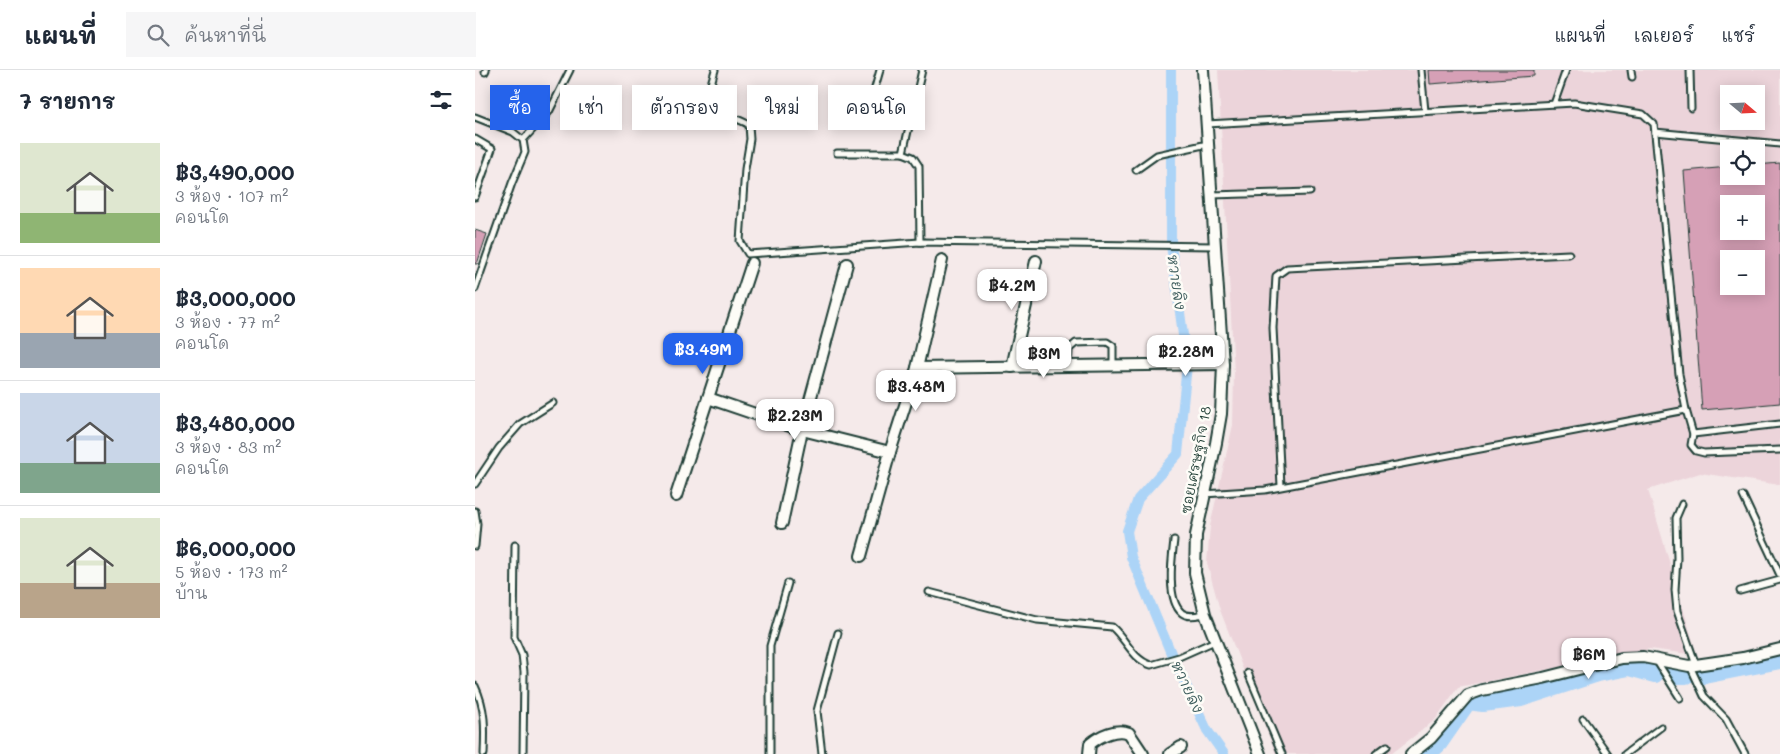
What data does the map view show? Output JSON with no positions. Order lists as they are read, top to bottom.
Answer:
{
  "streets": {
    "street": ["ซอยเศรษฐกิจ 18"]
  },
  "water": ["หวายลิง"],
  "north": "right",
  "page": {
    "header": "แผนที่",
    "search": "ค้นหาที่นี่",
    "nav": ["แผนที่", "เลเยอร์", "แชร์"],
    "heading": "7 รายการ",
    "map_buttons": ["+", "−"],
    "chip": [
      "ซื้อ",
      "เช่า",
      "ตัวกรอง",
      "ใหม่",
      "คอนโด"
    ],
    "list": [
      {
        "name": "฿3,490,000",
        "note": "3 ห้อง · 107 m² · คอนโด"
      },
      {
        "name": "฿3,000,000",
        "note": "3 ห้อง · 77 m² · คอนโด"
      },
      {
        "name": "฿3,480,000",
        "note": "3 ห้อง · 83 m² · คอนโด"
      },
      {
        "name": "฿6,000,000",
        "note": "5 ห้อง · 173 m² · บ้าน"
      }
    ],
    "price": [
      "฿4.2M",
      "฿3.49M",
      "฿2.28M",
      "฿3M",
      "฿3.48M",
      "฿2.23M",
      "฿6M"
    ]
  }
}
